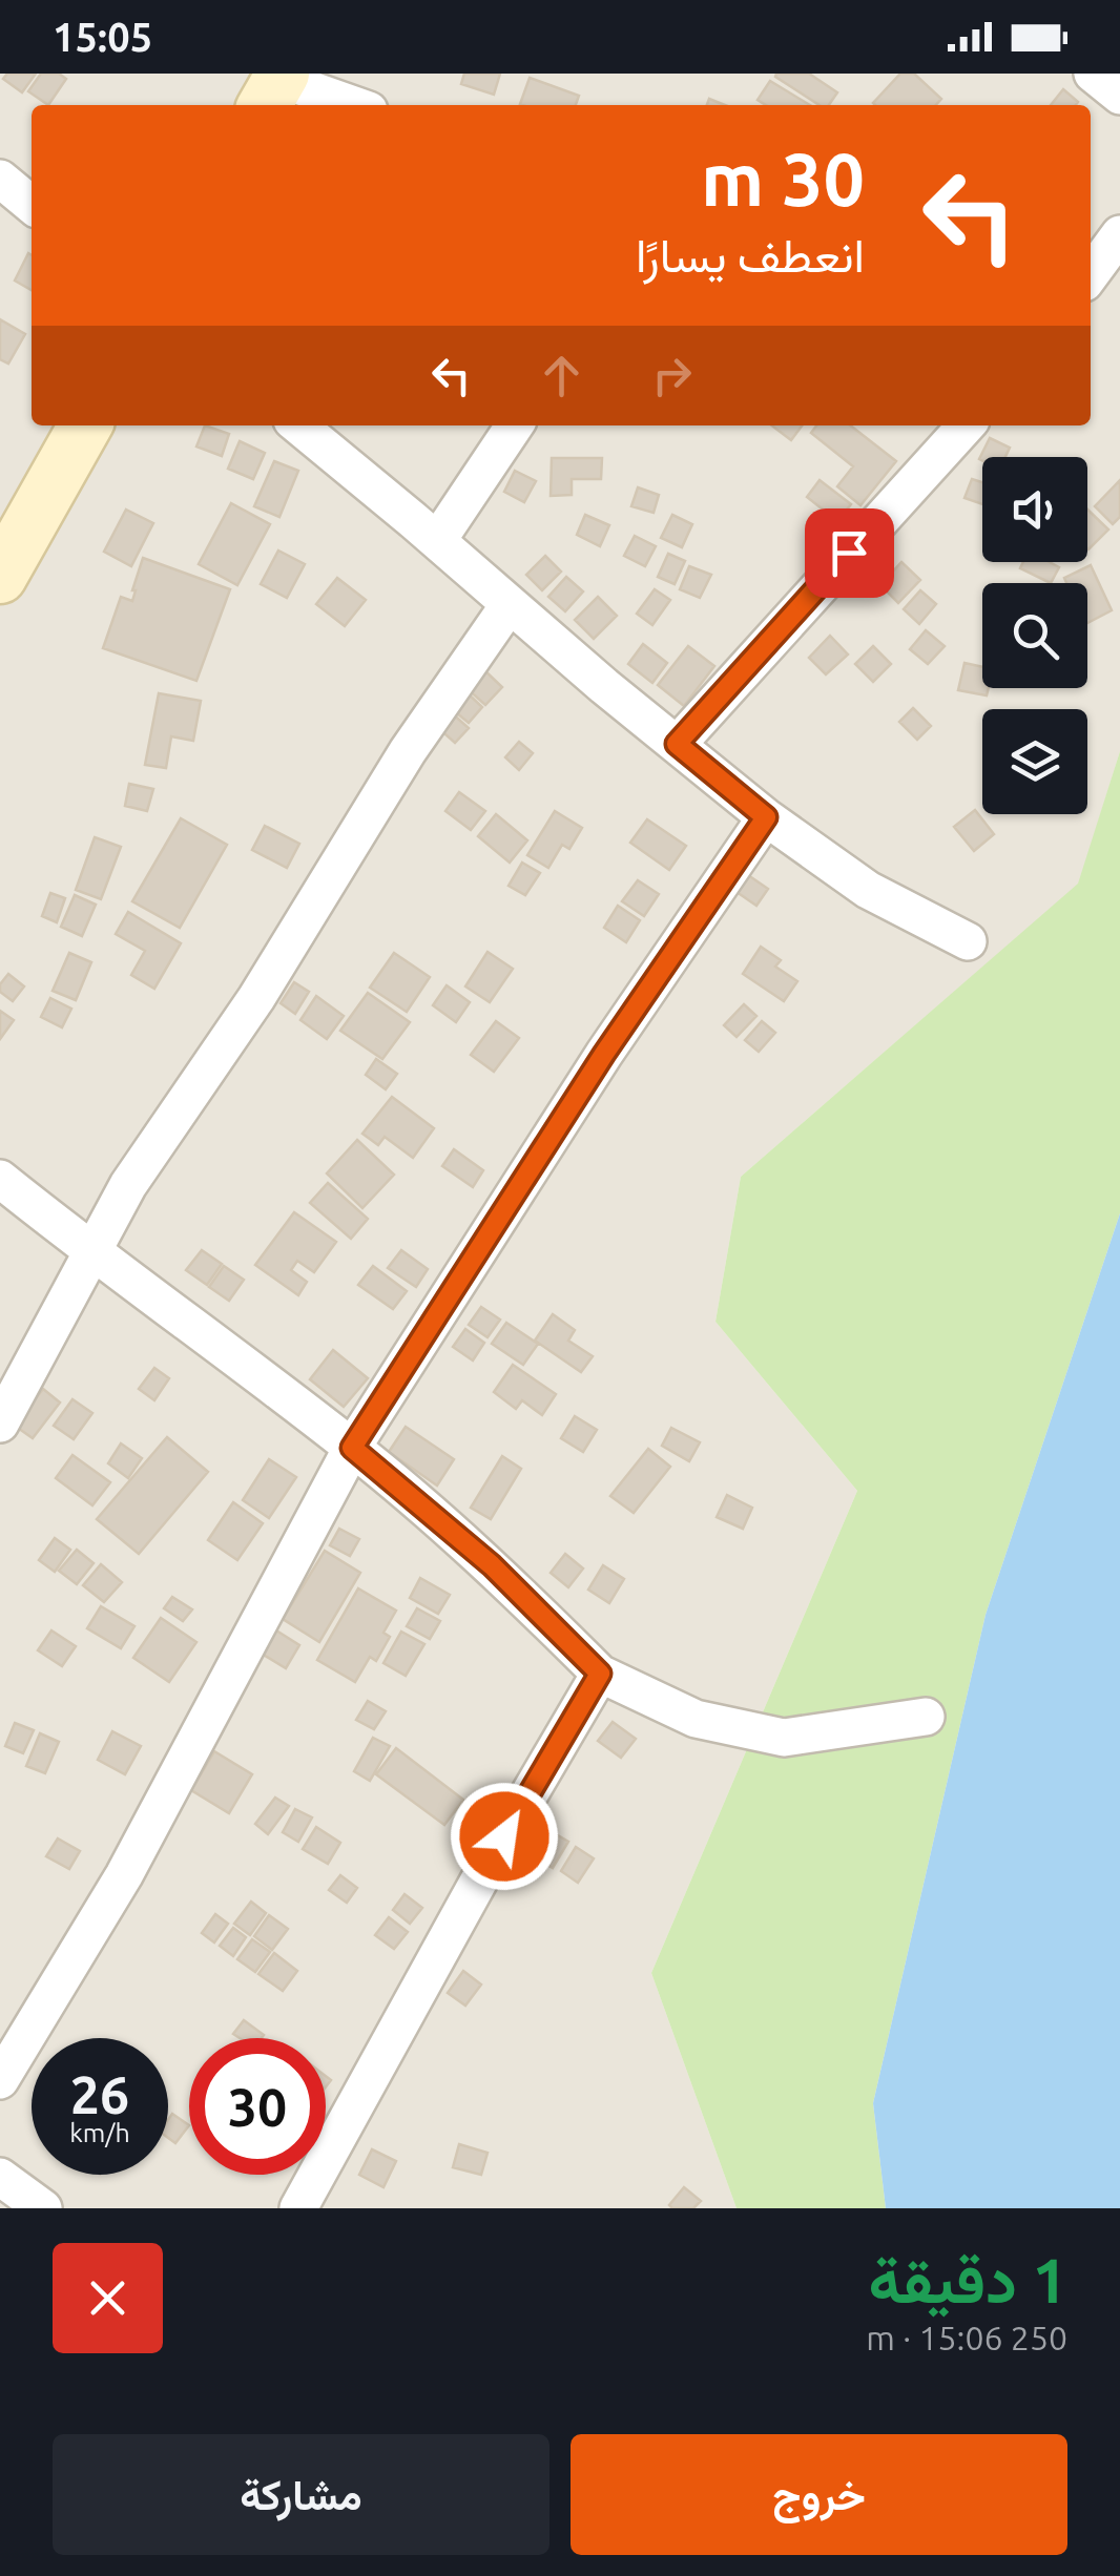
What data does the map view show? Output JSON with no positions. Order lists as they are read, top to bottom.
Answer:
{
  "page": {
    "status": "15:05",
    "turn": ["30 m", "انعطف يسارًا"],
    "speed": "26 km/h",
    "limit": "30",
    "heading": ["1 دقيقة", "250 m · 15:06"],
    "buttons": ["خروج", "مشاركة"]
  }
}
